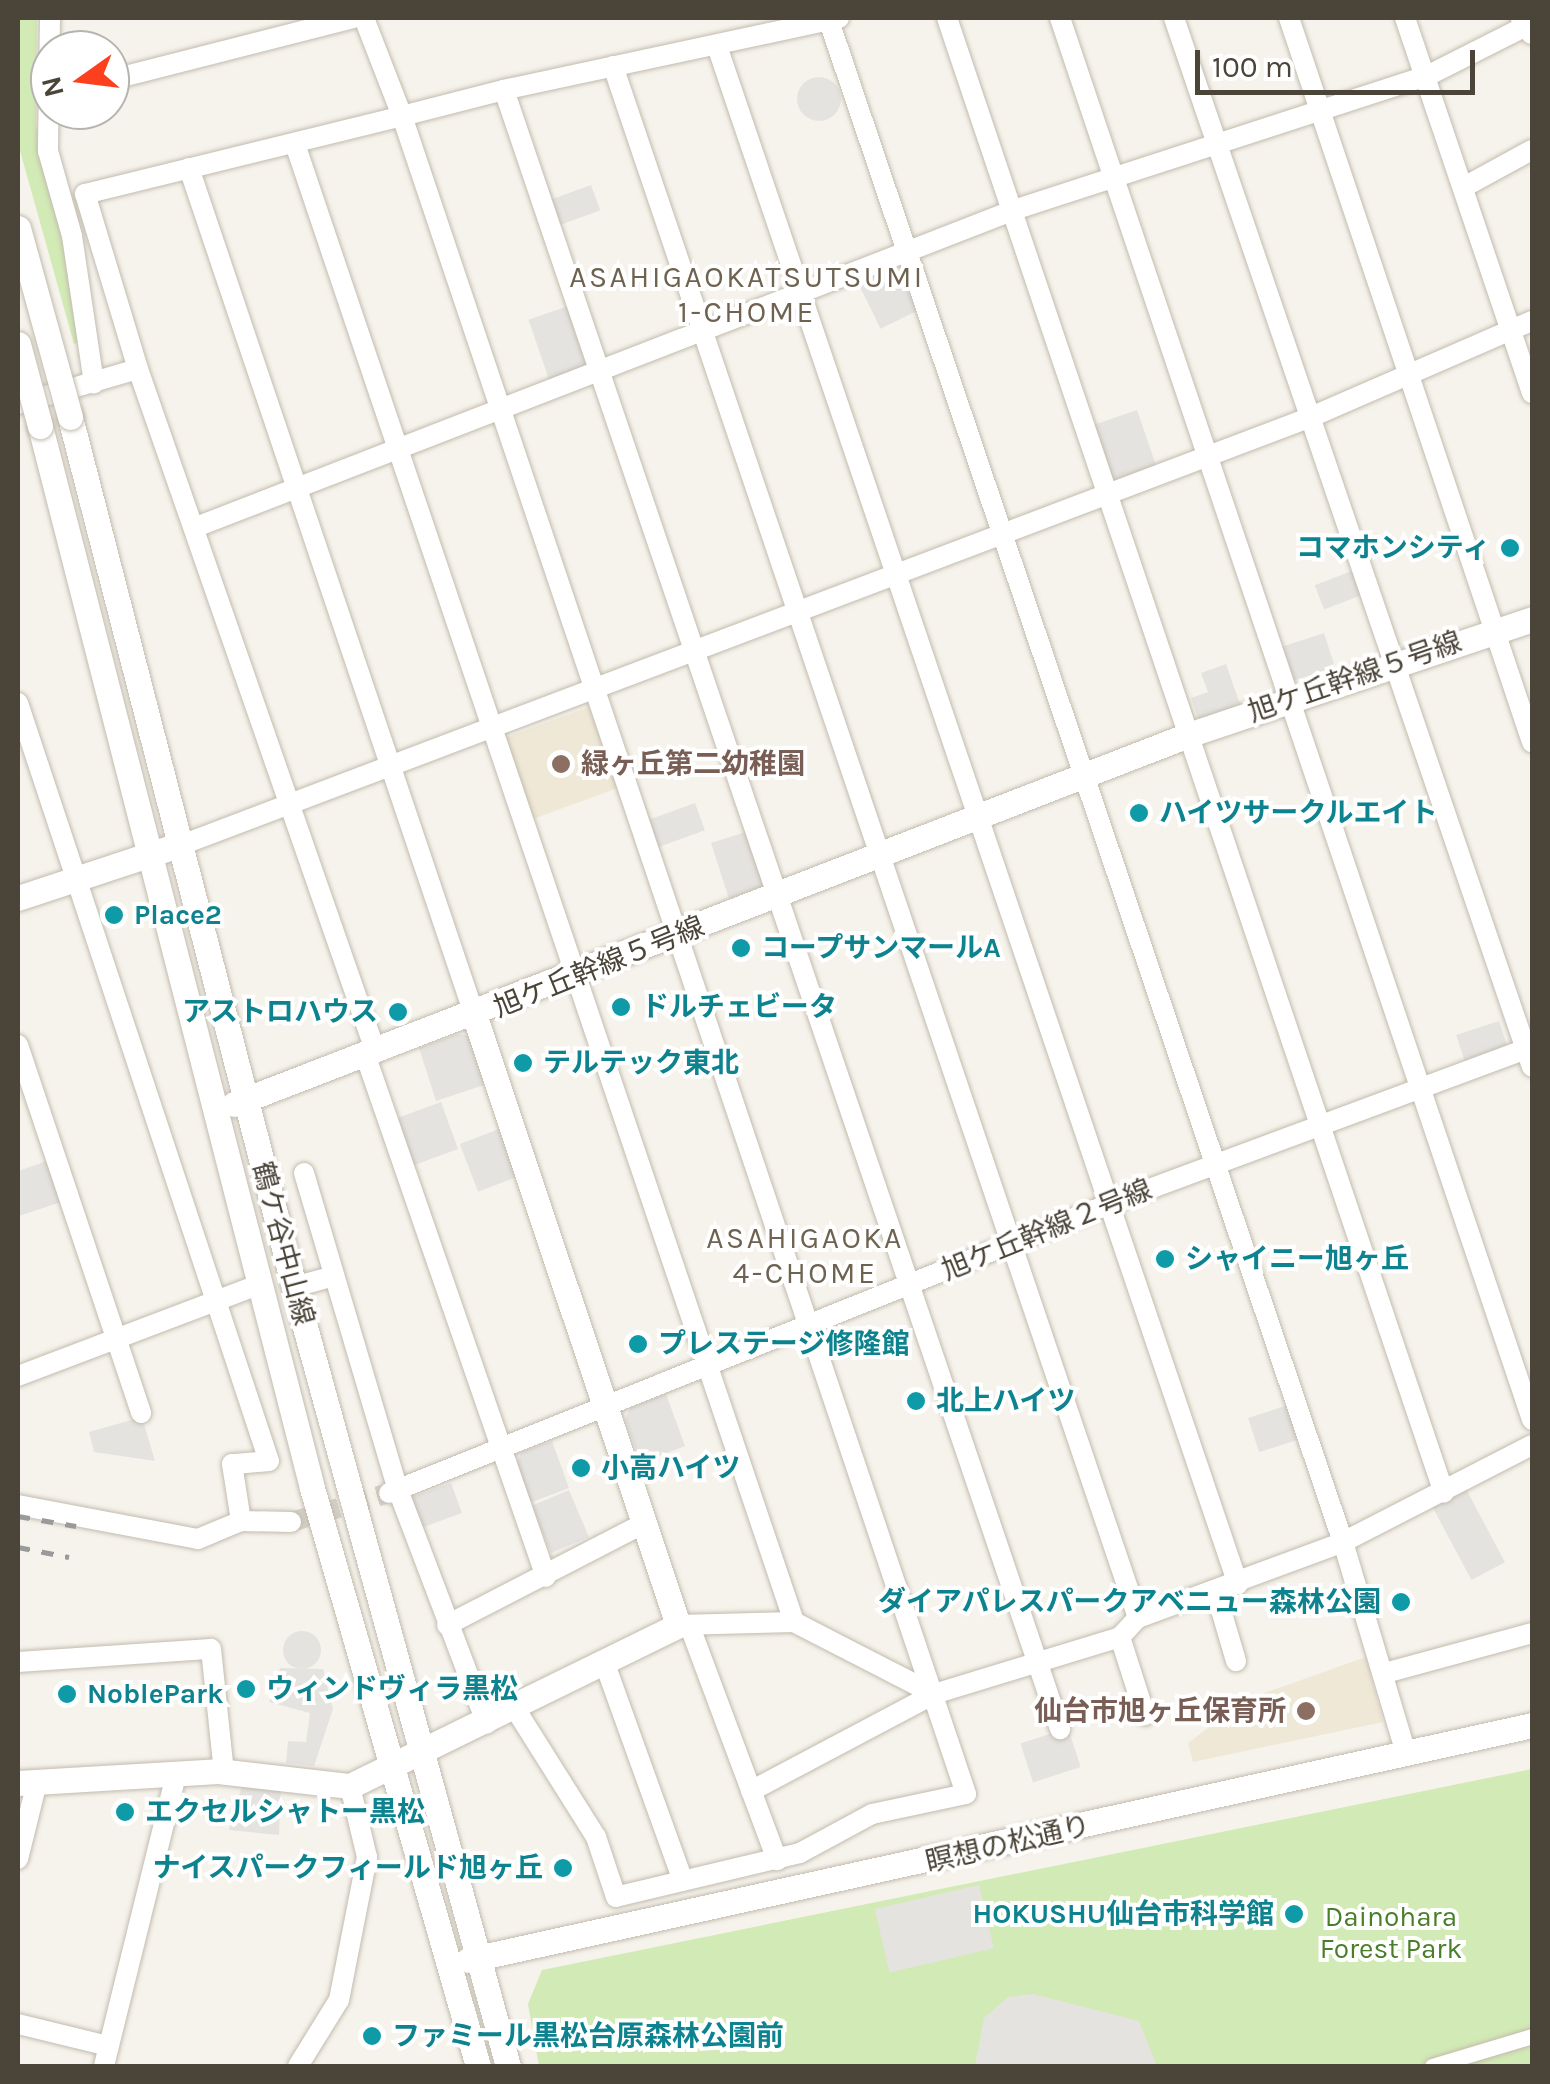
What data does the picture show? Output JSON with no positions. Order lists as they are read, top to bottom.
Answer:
{
  "streets": {
    "street": [
      "旭ケ丘幹線５号線",
      "旭ケ丘幹線２号線",
      "鶴ケ谷中山線",
      "瞑想の松通り"
    ]
  },
  "crossings": [
    ["旭ケ丘幹線５号線", "旭ケ丘幹線２号線"],
    ["鶴ケ谷中山線", "瞑想の松通り"]
  ],
  "districts": ["ASAHIGAOKATSUTSUMI 1-CHOME", "ASAHIGAOKA 4-CHOME"],
  "parks": ["Dainohara Forest Park"],
  "places": [
    "コマホンシティ",
    "緑ヶ丘第二幼稚園",
    "ハイツサークルエイト",
    "Place2",
    "コープサンマールA",
    "ドルチェビータ",
    "アストロハウス",
    "テルテック東北",
    "シャイニー旭ヶ丘",
    "プレステージ修隆館",
    "北上ハイツ",
    "小高ハイツ",
    "ダイアパレスパークアベニュー森林公園",
    "ウィンドヴィラ黒松",
    "NoblePark",
    "仙台市旭ヶ丘保育所",
    "エクセルシャトー黒松",
    "ナイスパークフィールド旭ヶ丘",
    "HOKUSHU仙台市科学館",
    "ファミール黒松台原森林公園前"
  ],
  "scale_bar": "100 m",
  "north": "left"
}
